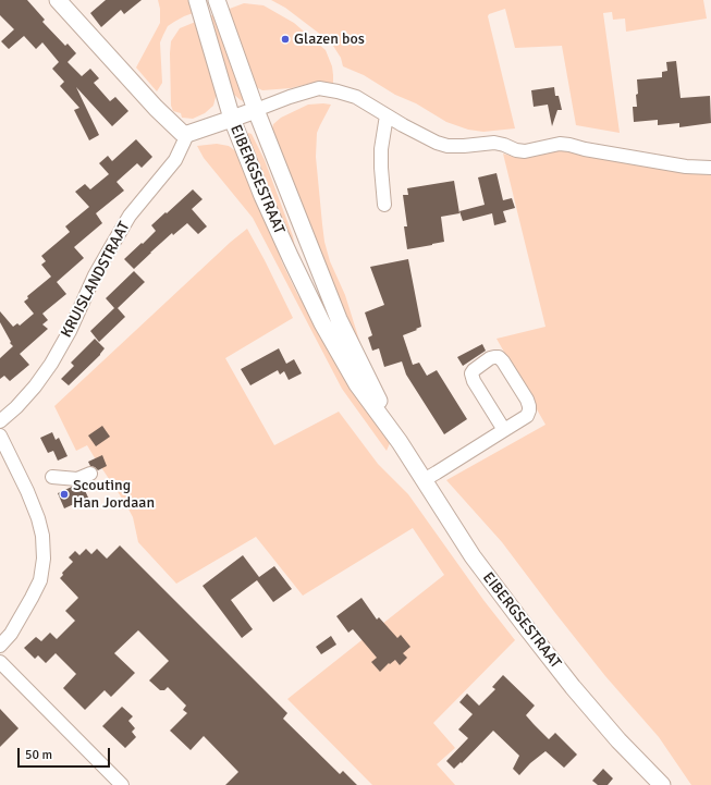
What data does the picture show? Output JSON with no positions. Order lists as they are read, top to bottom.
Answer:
{
  "streets": {
    "main road": ["EIBERGSESTRAAT"],
    "street": ["KRUISLANDSTRAAT"]
  },
  "crossings": [
    ["EIBERGSESTRAAT", "KRUISLANDSTRAAT"]
  ],
  "places": ["Glazen bos", "Scouting Han Jordaan"],
  "scale_bar": "50 m"
}
